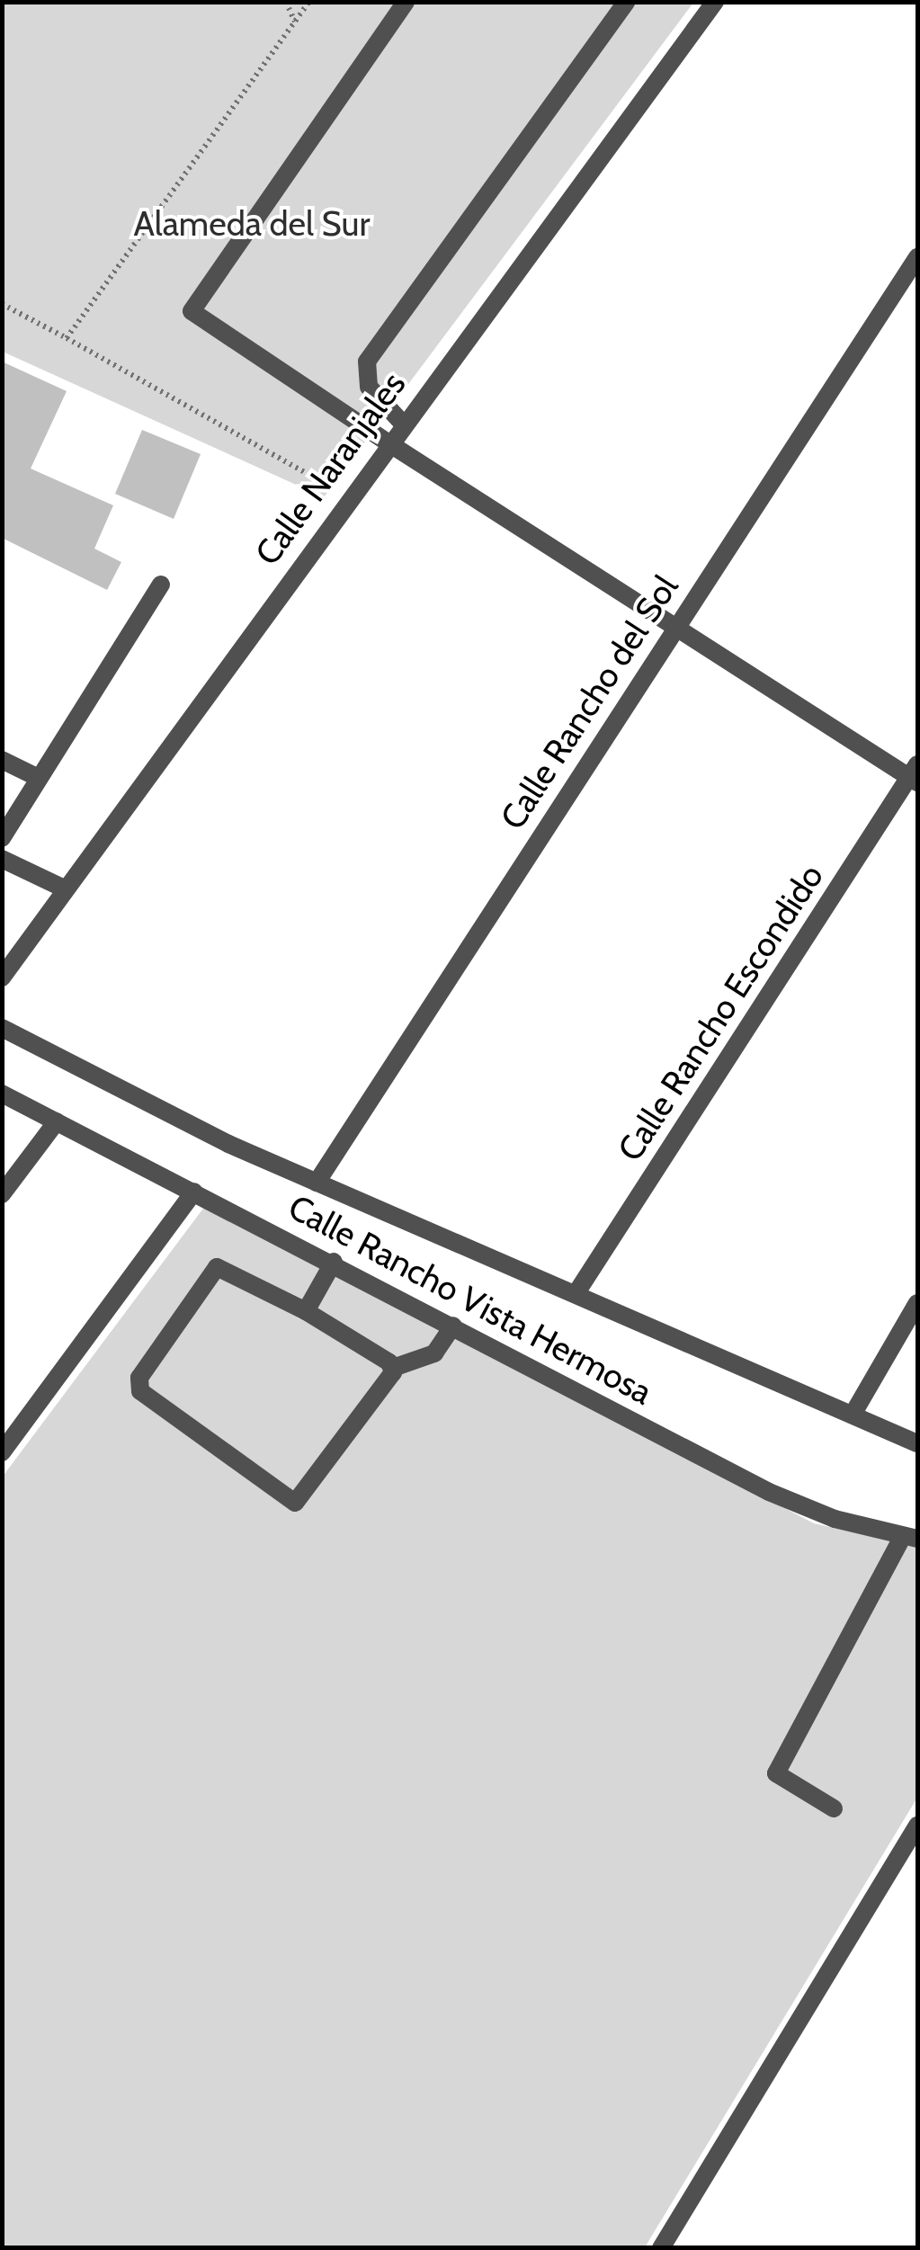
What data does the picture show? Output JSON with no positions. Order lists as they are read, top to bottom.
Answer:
{
  "streets": {
    "street": [
      "Calle Naranjales",
      "Calle Rancho del Sol",
      "Calle Rancho Escondido",
      "Calle Rancho Vista Hermosa"
    ]
  },
  "crossings": [
    ["Calle Rancho del Sol", "Calle Rancho Vista Hermosa"],
    ["Calle Rancho Escondido", "Calle Rancho Vista Hermosa"]
  ],
  "parks": ["Alameda del Sur"]
}
